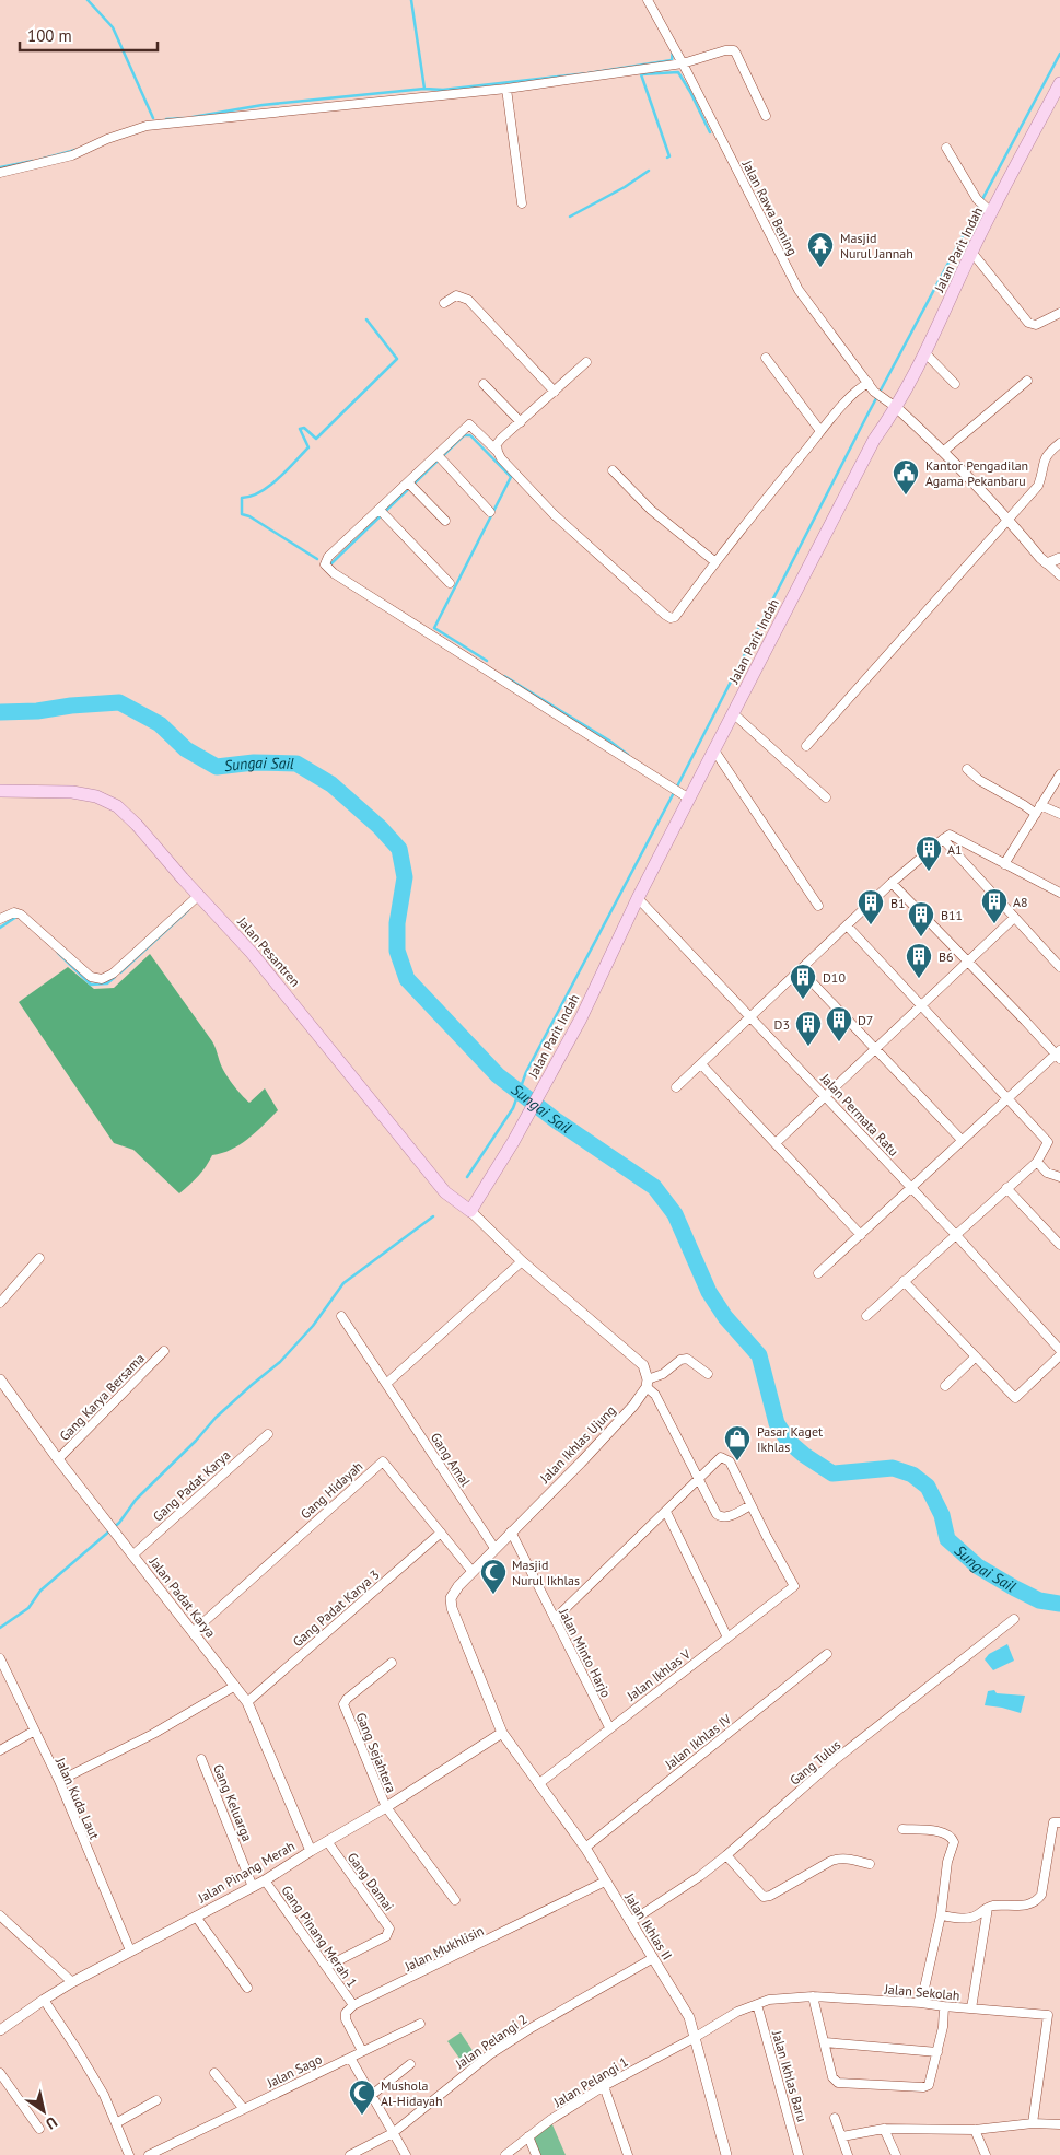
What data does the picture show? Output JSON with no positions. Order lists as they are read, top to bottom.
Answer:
{
  "streets": {
    "main road": ["Jalan Parit Indah", "Jalan Pesantren"],
    "street": [
      "Jalan Rawa Bening",
      "Jalan Permata Ratu",
      "Gang Karya Bersama",
      "Jalan Ikhlas Ujung",
      "Gang Amal",
      "Gang Padat Karya",
      "Gang Hidayah",
      "Jalan Padat Karya",
      "Gang Padat Karya 3",
      "Jalan Minto Harjo",
      "Jalan Ikhlas V",
      "Jalan Ikhlas IV",
      "Gang Sejahtera",
      "Gang Tulus",
      "Jalan Kuda Laut",
      "Gang Keluarga",
      "Jalan Pinang Merah",
      "Gang Damai",
      "Jalan Ikhlas II",
      "Gang Pinang Merah 1",
      "Jalan Mukhlisin",
      "Jalan Sekolah",
      "Jalan Pelangi 2",
      "Jalan Sago",
      "Jalan Ikhlas Baru",
      "Jalan Pelangi 1"
    ]
  },
  "crossings": [
    ["Jalan Rawa Bening", "Jalan Parit Indah"],
    ["Jalan Parit Indah", "Jalan Pesantren"],
    ["Jalan Parit Indah", "Jalan Permata Ratu"],
    ["Gang Karya Bersama", "Jalan Padat Karya"],
    ["Jalan Ikhlas Ujung", "Gang Amal"],
    ["Jalan Ikhlas Ujung", "Gang Hidayah"],
    ["Jalan Ikhlas Ujung", "Jalan Minto Harjo"],
    ["Jalan Ikhlas Ujung", "Jalan Pinang Merah"],
    ["Jalan Ikhlas Ujung", "Jalan Ikhlas II"],
    ["Gang Padat Karya", "Jalan Padat Karya"],
    ["Gang Hidayah", "Jalan Padat Karya"],
    ["Gang Hidayah", "Gang Padat Karya 3"],
    ["Jalan Padat Karya", "Gang Padat Karya 3"],
    ["Jalan Padat Karya", "Jalan Pinang Merah"],
    ["Jalan Minto Harjo", "Jalan Ikhlas V"],
    ["Jalan Ikhlas V", "Jalan Ikhlas II"],
    ["Jalan Ikhlas IV", "Jalan Ikhlas II"],
    ["Gang Sejahtera", "Jalan Pinang Merah"],
    ["Gang Tulus", "Jalan Ikhlas II"],
    ["Jalan Kuda Laut", "Jalan Pinang Merah"],
    ["Gang Keluarga", "Jalan Pinang Merah"],
    ["Jalan Pinang Merah", "Gang Damai"],
    ["Jalan Pinang Merah", "Jalan Ikhlas II"],
    ["Jalan Pinang Merah", "Gang Pinang Merah 1"],
    ["Gang Damai", "Gang Pinang Merah 1"],
    ["Jalan Ikhlas II", "Jalan Mukhlisin"],
    ["Jalan Ikhlas II", "Jalan Sekolah"],
    ["Jalan Ikhlas II", "Jalan Pelangi 2"],
    ["Jalan Ikhlas II", "Jalan Pelangi 1"],
    ["Gang Pinang Merah 1", "Jalan Mukhlisin"],
    ["Jalan Sekolah", "Jalan Ikhlas Baru"],
    ["Jalan Sekolah", "Jalan Pelangi 1"]
  ],
  "water": ["Sungai Sail"],
  "places": {
    "temple": ["Masjid Nurul Jannah"],
    "public building": ["Kantor Pengadilan Agama Pekanbaru"],
    "building": [
      "A1",
      "A8",
      "B1",
      "B11",
      "B6",
      "D10",
      "D7",
      "D3"
    ],
    "shop": ["Pasar Kaget Ikhlas"],
    "mosque": ["Masjid Nurul Ikhlas", "Mushola Al-Hidayah"]
  },
  "scale_bar": "100 m",
  "north": "bottom right"
}
